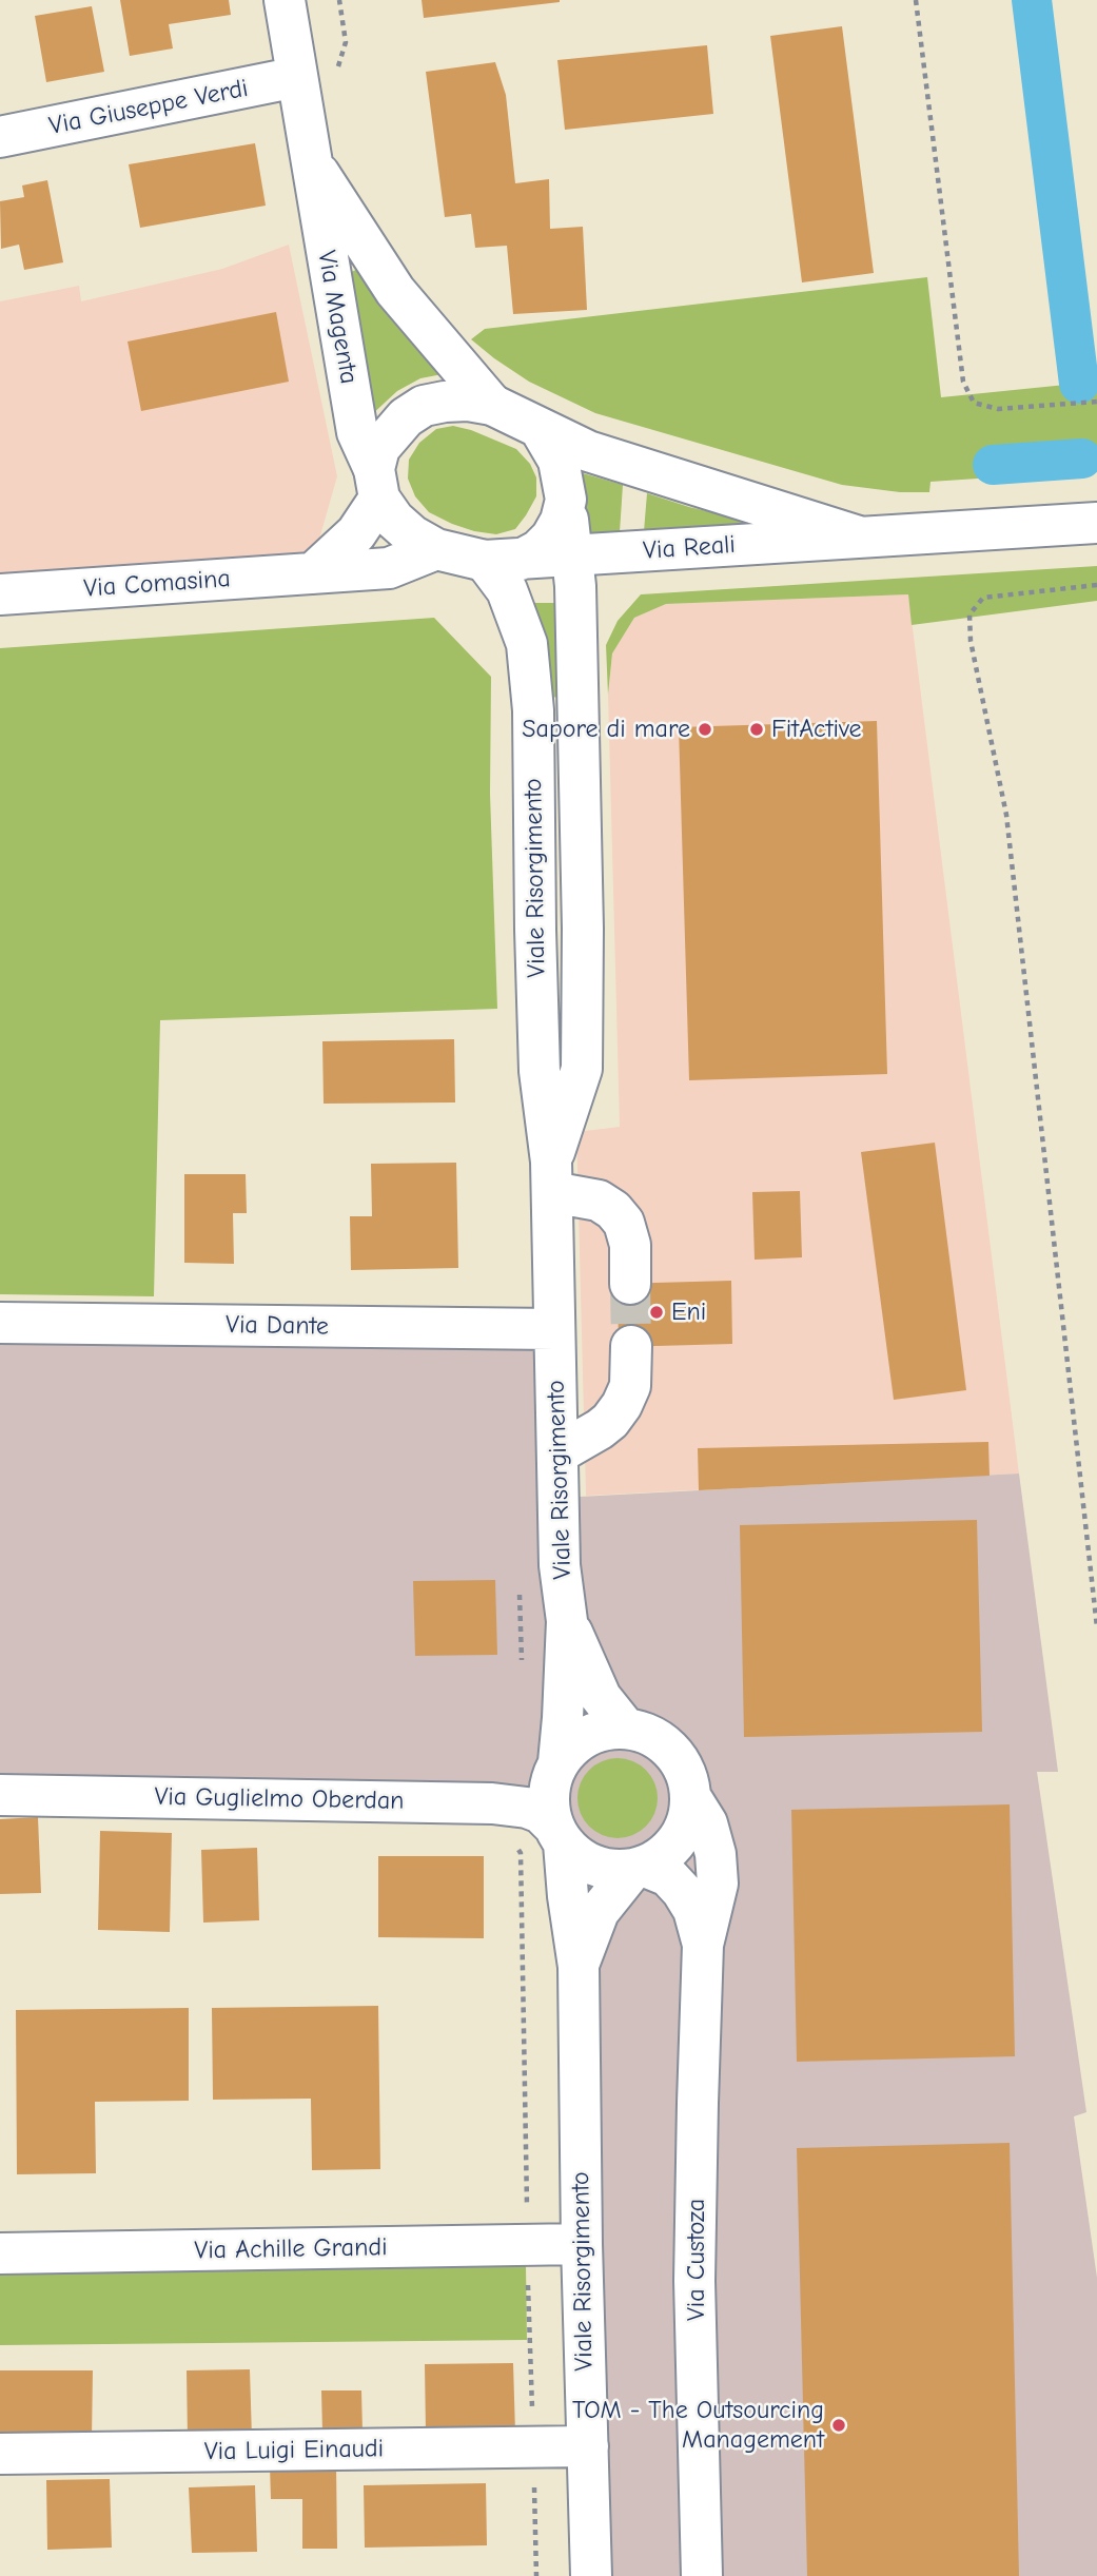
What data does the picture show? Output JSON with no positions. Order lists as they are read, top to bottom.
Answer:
{
  "streets": {
    "street": [
      "Via Giuseppe Verdi",
      "Via Magenta",
      "Via Reali",
      "Via Comasina",
      "Viale Risorgimento",
      "Via Dante",
      "Via Guglielmo Oberdan",
      "Via Achille Grandi",
      "Via Custoza",
      "Via Luigi Einaudi"
    ]
  },
  "crossings": [
    ["Via Giuseppe Verdi", "Via Magenta"],
    ["Via Magenta", "Via Reali"],
    ["Via Magenta", "Viale Risorgimento"],
    ["Via Reali", "Viale Risorgimento"],
    ["Viale Risorgimento", "Via Dante"],
    ["Viale Risorgimento", "Via Achille Grandi"],
    ["Viale Risorgimento", "Via Luigi Einaudi"]
  ],
  "places": [
    "Sapore di mare",
    "FitActive",
    "Eni",
    "TOM - The Outsourcing Management"
  ]
}
